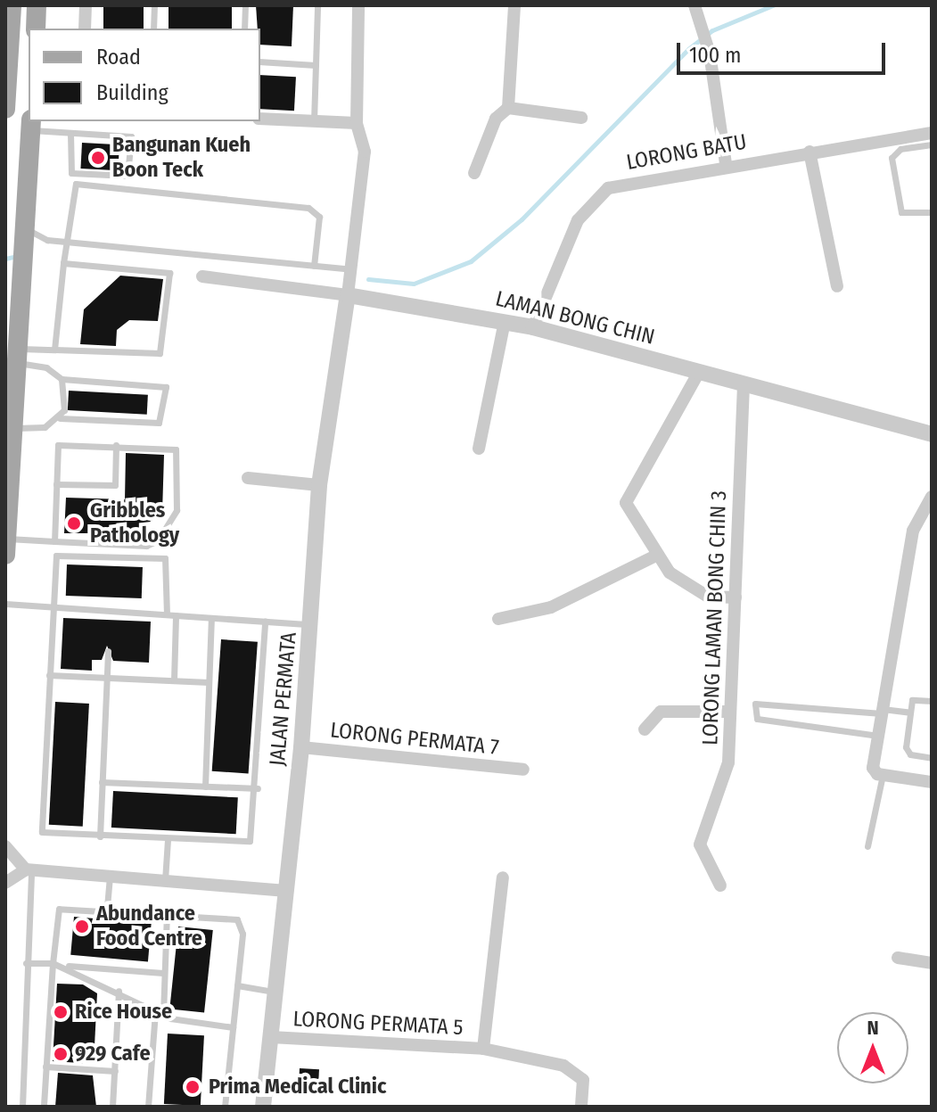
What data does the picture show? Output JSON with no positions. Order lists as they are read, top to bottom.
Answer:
{
  "streets": {
    "street": [
      "LORONG BATU",
      "LAMAN BONG CHIN",
      "LORONG LAMAN BONG CHIN 3",
      "JALAN PERMATA",
      "LORONG PERMATA 7",
      "LORONG PERMATA 5"
    ]
  },
  "crossings": [
    ["LORONG BATU", "LAMAN BONG CHIN"],
    ["LAMAN BONG CHIN", "LORONG LAMAN BONG CHIN 3"],
    ["LAMAN BONG CHIN", "JALAN PERMATA"],
    ["JALAN PERMATA", "LORONG PERMATA 7"],
    ["JALAN PERMATA", "LORONG PERMATA 5"]
  ],
  "places": [
    "Bangunan Kueh Boon Teck",
    "Gribbles Pathology",
    "Abundance Food Centre",
    "Rice House",
    "929 Cafe",
    "Prima Medical Clinic"
  ],
  "legend": ["Road", "Building"],
  "scale_bar": "100 m",
  "north": "top"
}
